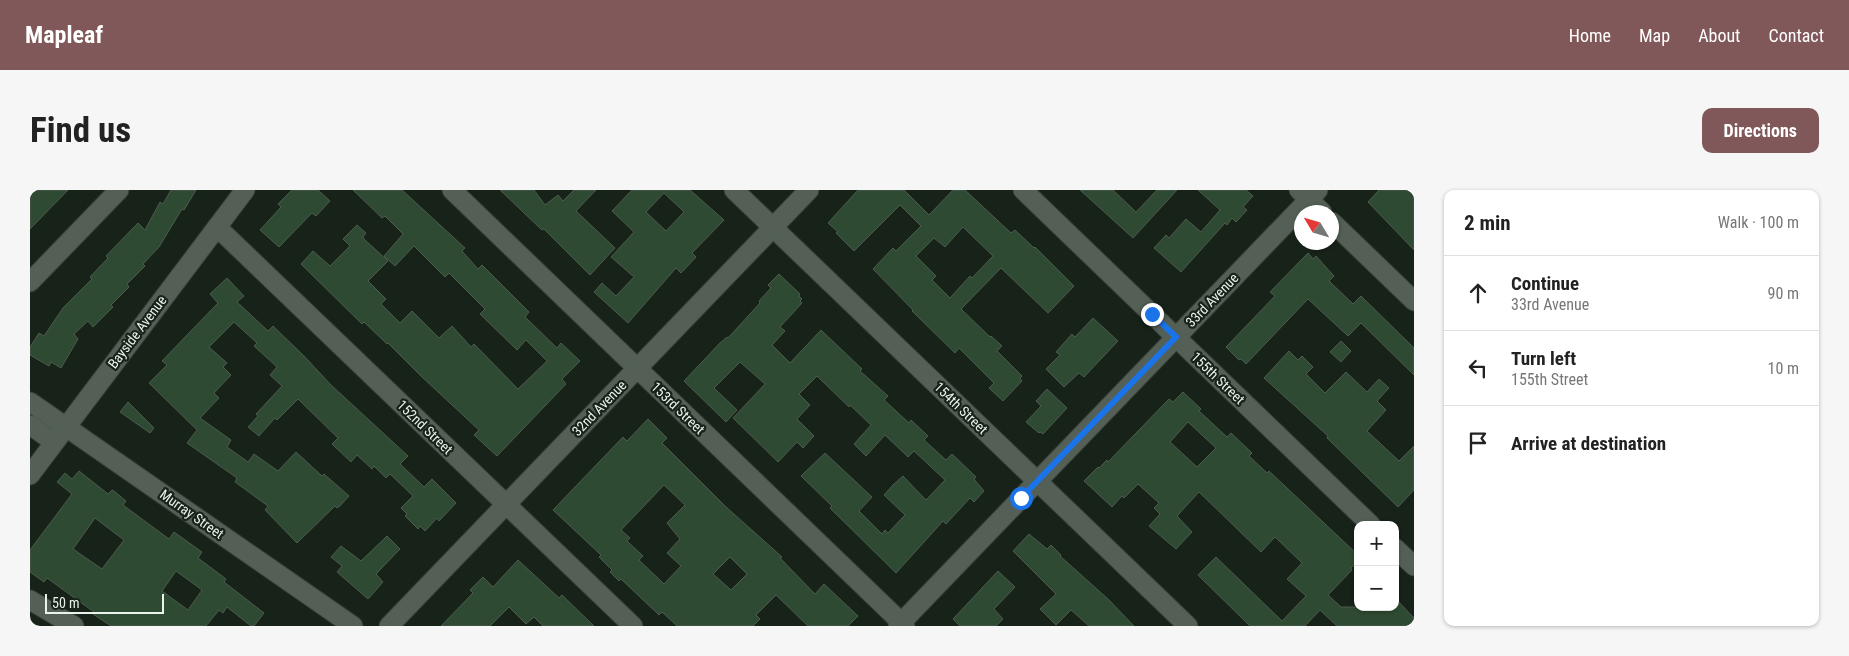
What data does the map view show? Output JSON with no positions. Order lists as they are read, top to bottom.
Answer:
{
  "streets": {
    "street": [
      "33rd Avenue",
      "Bayside Avenue",
      "155th Street",
      "32nd Avenue",
      "153rd Street",
      "154th Street",
      "152nd Street",
      "Murray Street"
    ]
  },
  "crossings": [
    ["33rd Avenue", "155th Street"],
    ["33rd Avenue", "153rd Street"],
    ["33rd Avenue", "154th Street"],
    ["Bayside Avenue", "152nd Street"],
    ["Bayside Avenue", "Murray Street"],
    ["32nd Avenue", "153rd Street"],
    ["32nd Avenue", "154th Street"],
    ["32nd Avenue", "152nd Street"]
  ],
  "scale_bar": "50 m",
  "north": "top left",
  "page": {
    "header": "Mapleaf",
    "nav": [
      "Home",
      "Map",
      "About",
      "Contact"
    ],
    "buttons": "Directions",
    "title": "Find us",
    "heading": ["2 min", "Walk · 100 m"],
    "list": [
      ["Continue", "33rd Avenue", "90 m"],
      ["Turn left", "155th Street", "10 m"],
      "Arrive at destination"
    ],
    "map_buttons": ["+", "−"],
    "scale": "50 m"
  }
}
